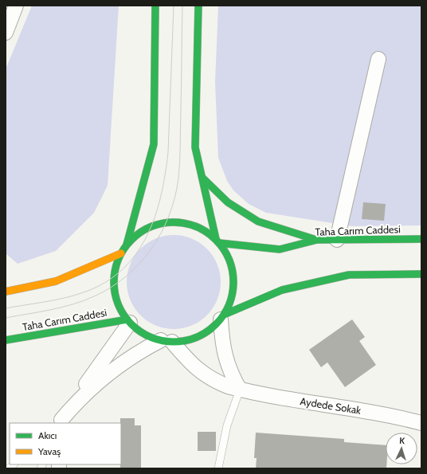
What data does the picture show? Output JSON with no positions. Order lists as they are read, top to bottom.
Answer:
{
  "streets": {
    "main road": ["Taha Carım Caddesi"],
    "street": ["Aydede Sokak"]
  },
  "legend": ["Akıcı", "Yavaş"],
  "north": "top"
}
